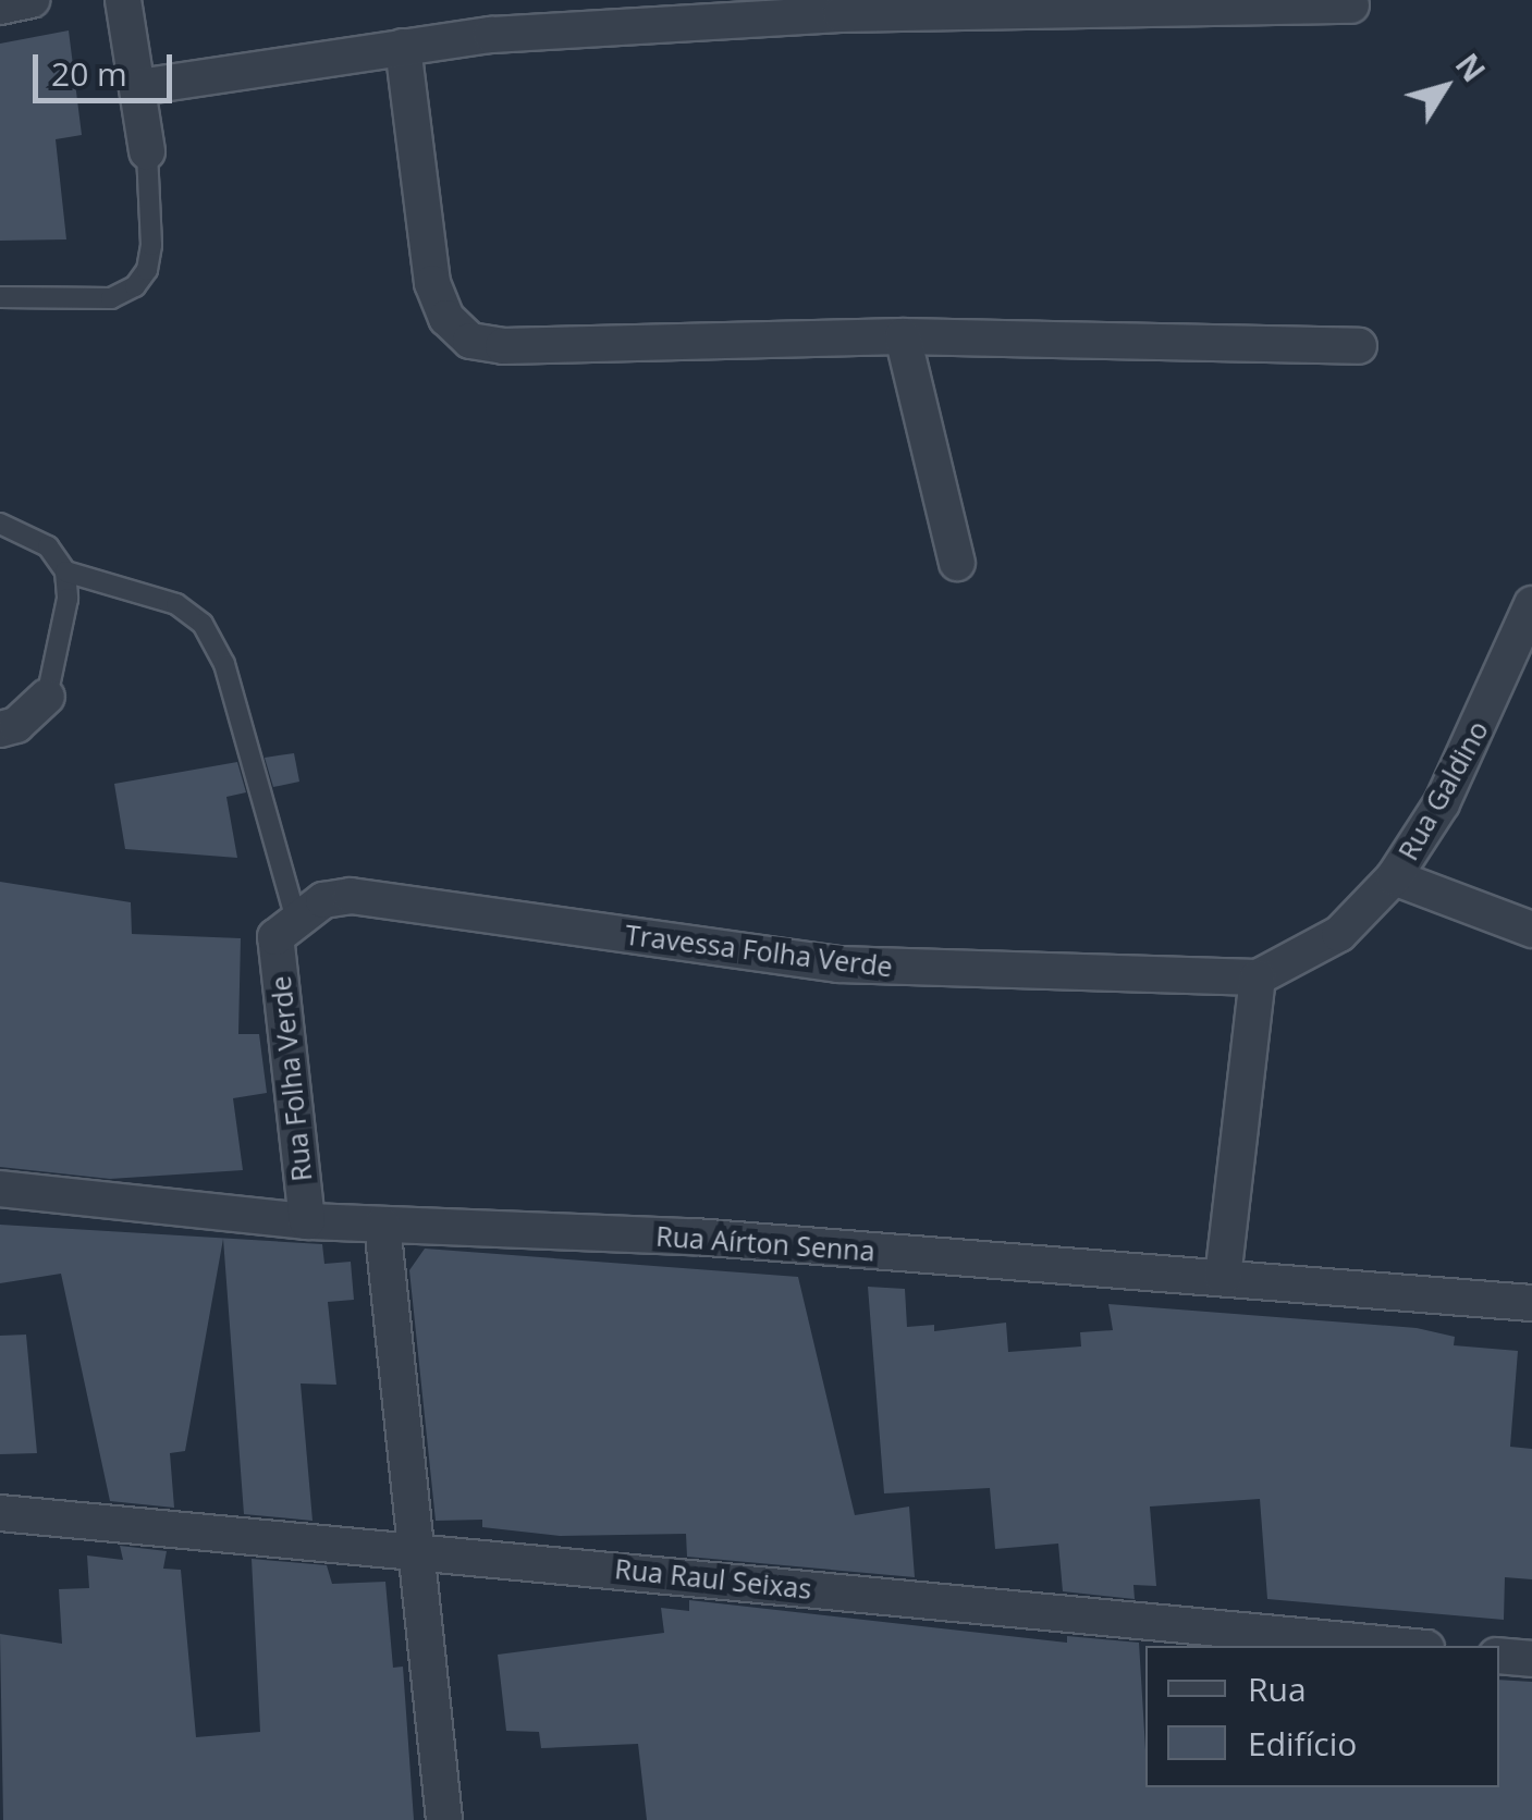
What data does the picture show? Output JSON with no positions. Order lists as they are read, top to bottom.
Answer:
{
  "streets": {
    "street": [
      "Rua Galdino",
      "Travessa Folha Verde",
      "Rua Folha Verde",
      "Rua Aírton Senna",
      "Rua Raul Seixas"
    ]
  },
  "crossings": [
    ["Rua Galdino", "Travessa Folha Verde"],
    ["Travessa Folha Verde", "Rua Folha Verde"],
    ["Rua Folha Verde", "Rua Aírton Senna"]
  ],
  "legend": ["Rua", "Edifício"],
  "scale_bar": "20 m",
  "north": "top right"
}
